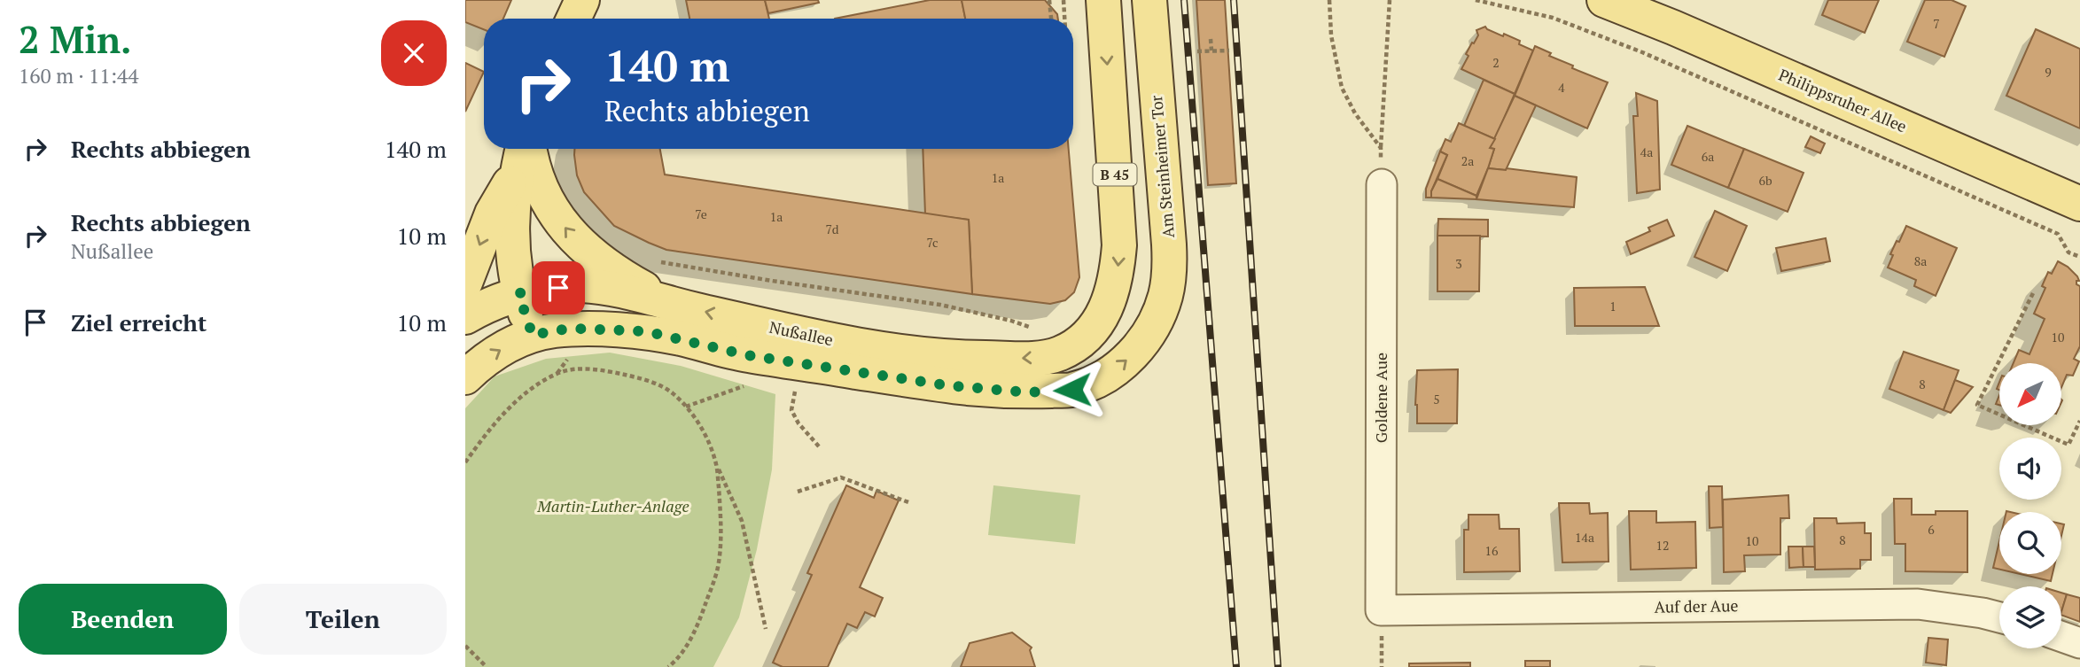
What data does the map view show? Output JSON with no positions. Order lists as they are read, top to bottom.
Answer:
{
  "streets": {
    "main road": [
      "Philippsruher Allee",
      "Am Steinheimer Tor",
      "B 45",
      "Nußallee"
    ],
    "street": ["Goldene Aue", "Auf der Aue"]
  },
  "crossings": [
    ["Am Steinheimer Tor", "Nußallee"],
    ["Goldene Aue", "Auf der Aue"]
  ],
  "parks": ["Martin-Luther-Anlage"],
  "house_numbers": [
    "7",
    "2",
    "9",
    "4",
    "4a",
    "6a",
    "2a",
    "1a",
    "6b",
    "7e",
    "1a",
    "7d",
    "7c",
    "8a",
    "3",
    "1",
    "10",
    "8",
    "5",
    "6",
    "14a",
    "8",
    "10",
    "12",
    "16"
  ],
  "north": "bottom left",
  "page": {
    "heading": ["2 Min.", "160 m · 11:44"],
    "turn": ["140 m", "Rechts abbiegen"],
    "list": [
      {
        "name": "Rechts abbiegen",
        "value": "140 m"
      },
      {
        "name": "Rechts abbiegen",
        "note": "Nußallee",
        "value": "10 m"
      },
      {
        "name": "Ziel erreicht",
        "value": "10 m"
      }
    ],
    "buttons": ["Beenden", "Teilen"]
  }
}
